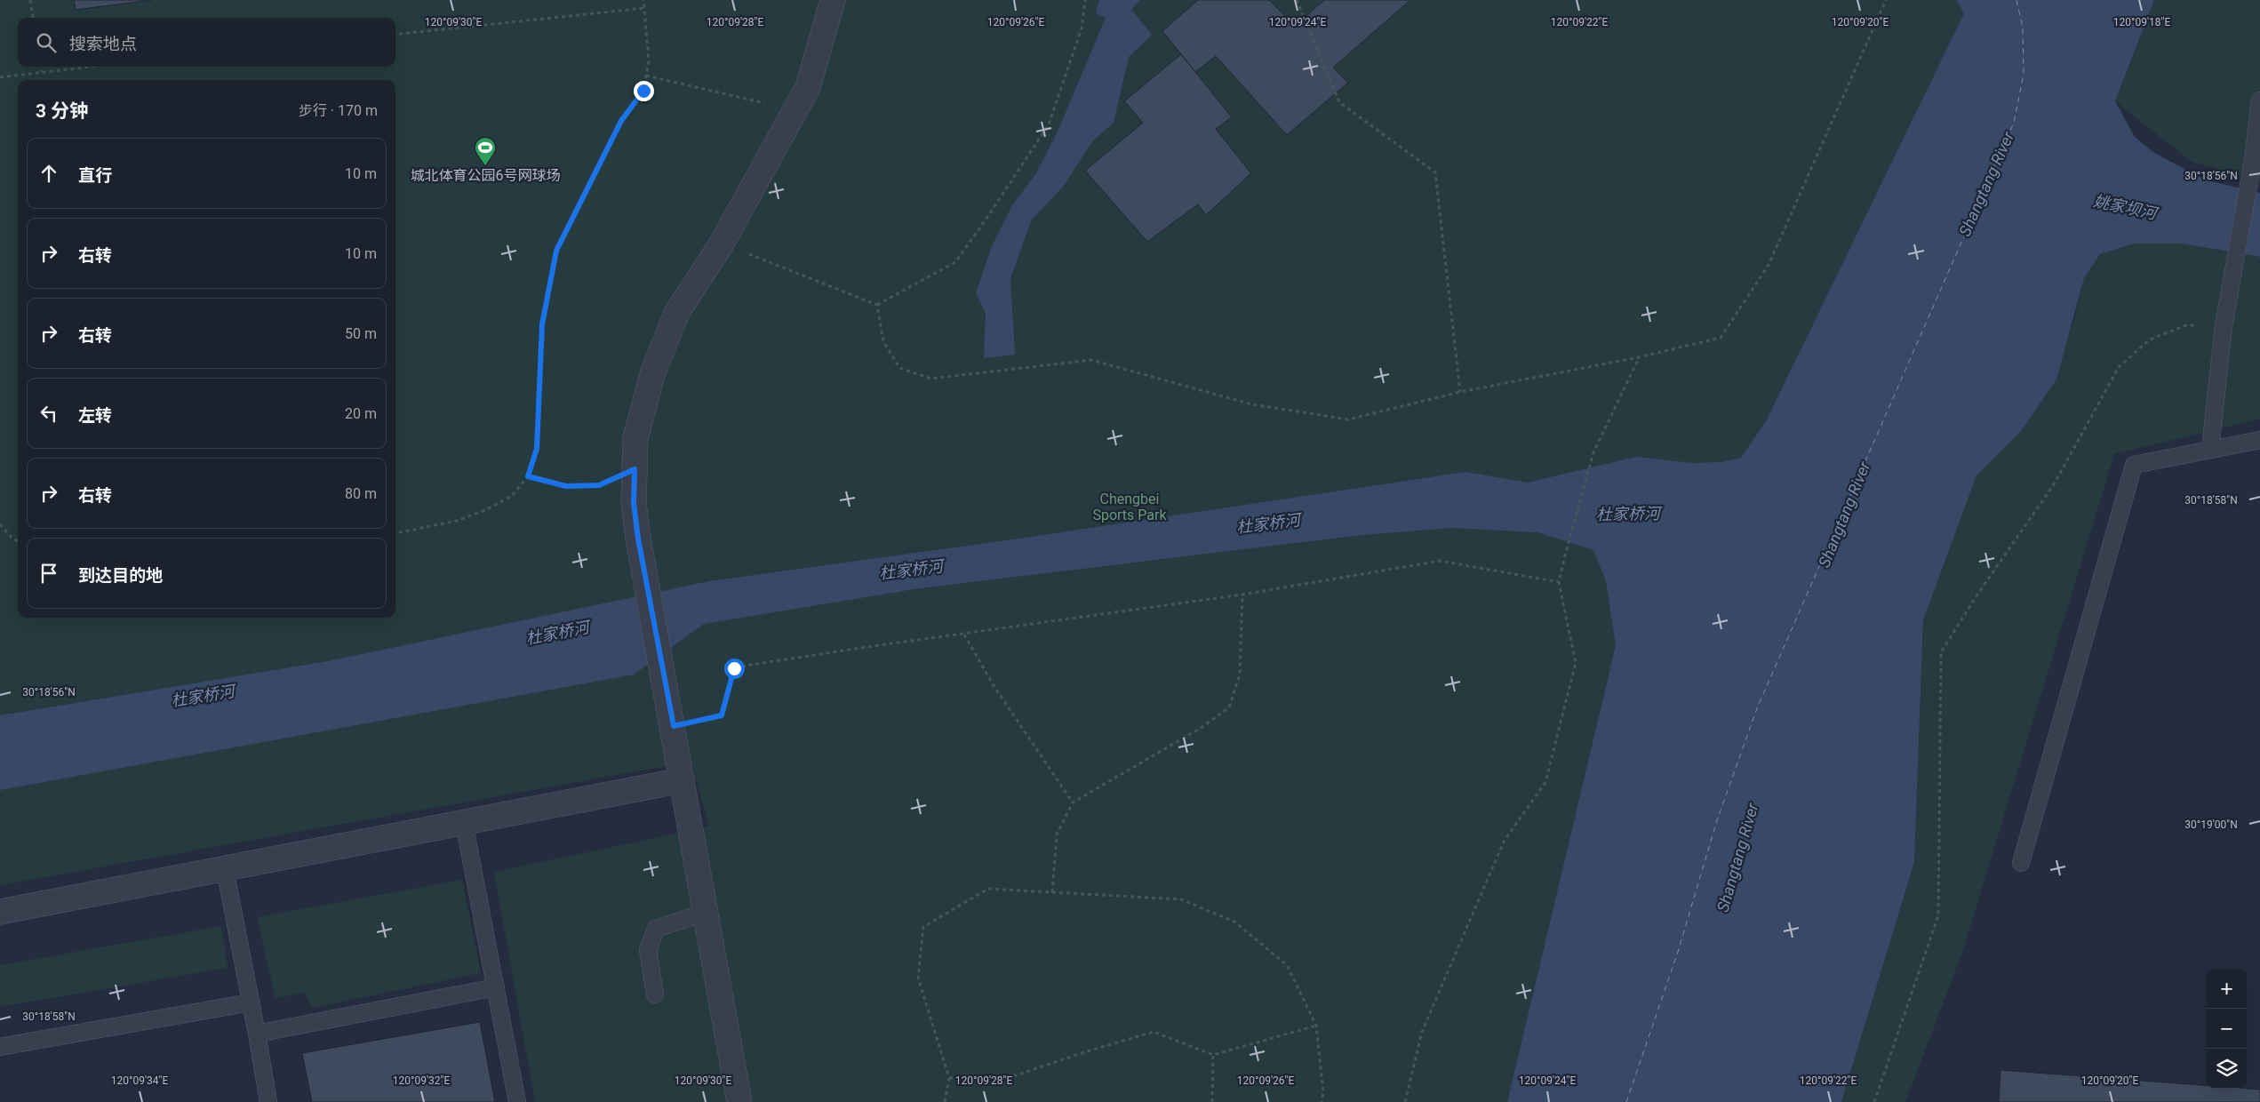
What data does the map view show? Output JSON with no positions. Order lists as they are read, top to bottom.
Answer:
{
  "water": ["Shangtang River", "姚家坝河", "杜家桥河"],
  "parks": ["Chengbei Sports Park"],
  "places": {
    "sports": ["城北体育公园6号网球场"]
  },
  "page": {
    "search": "搜索地点",
    "heading": ["3 分钟", "步行 · 170 m"],
    "list": [
      ["直行", "10 m"],
      ["右转", "10 m"],
      ["右转", "50 m"],
      ["左转", "20 m"],
      ["右转", "80 m"],
      "到达目的地"
    ],
    "map_buttons": ["+", "−"]
  },
  "coordinates": [
    "120°09'30\"E",
    "120°09'28\"E",
    "120°09'26\"E",
    "120°09'24\"E",
    "120°09'22\"E",
    "120°09'20\"E",
    "120°09'18\"E",
    "30°18'56\"N",
    "30°18'58\"N",
    "30°19'00\"N",
    "120°09'34\"E",
    "120°09'32\"E"
  ]
}
